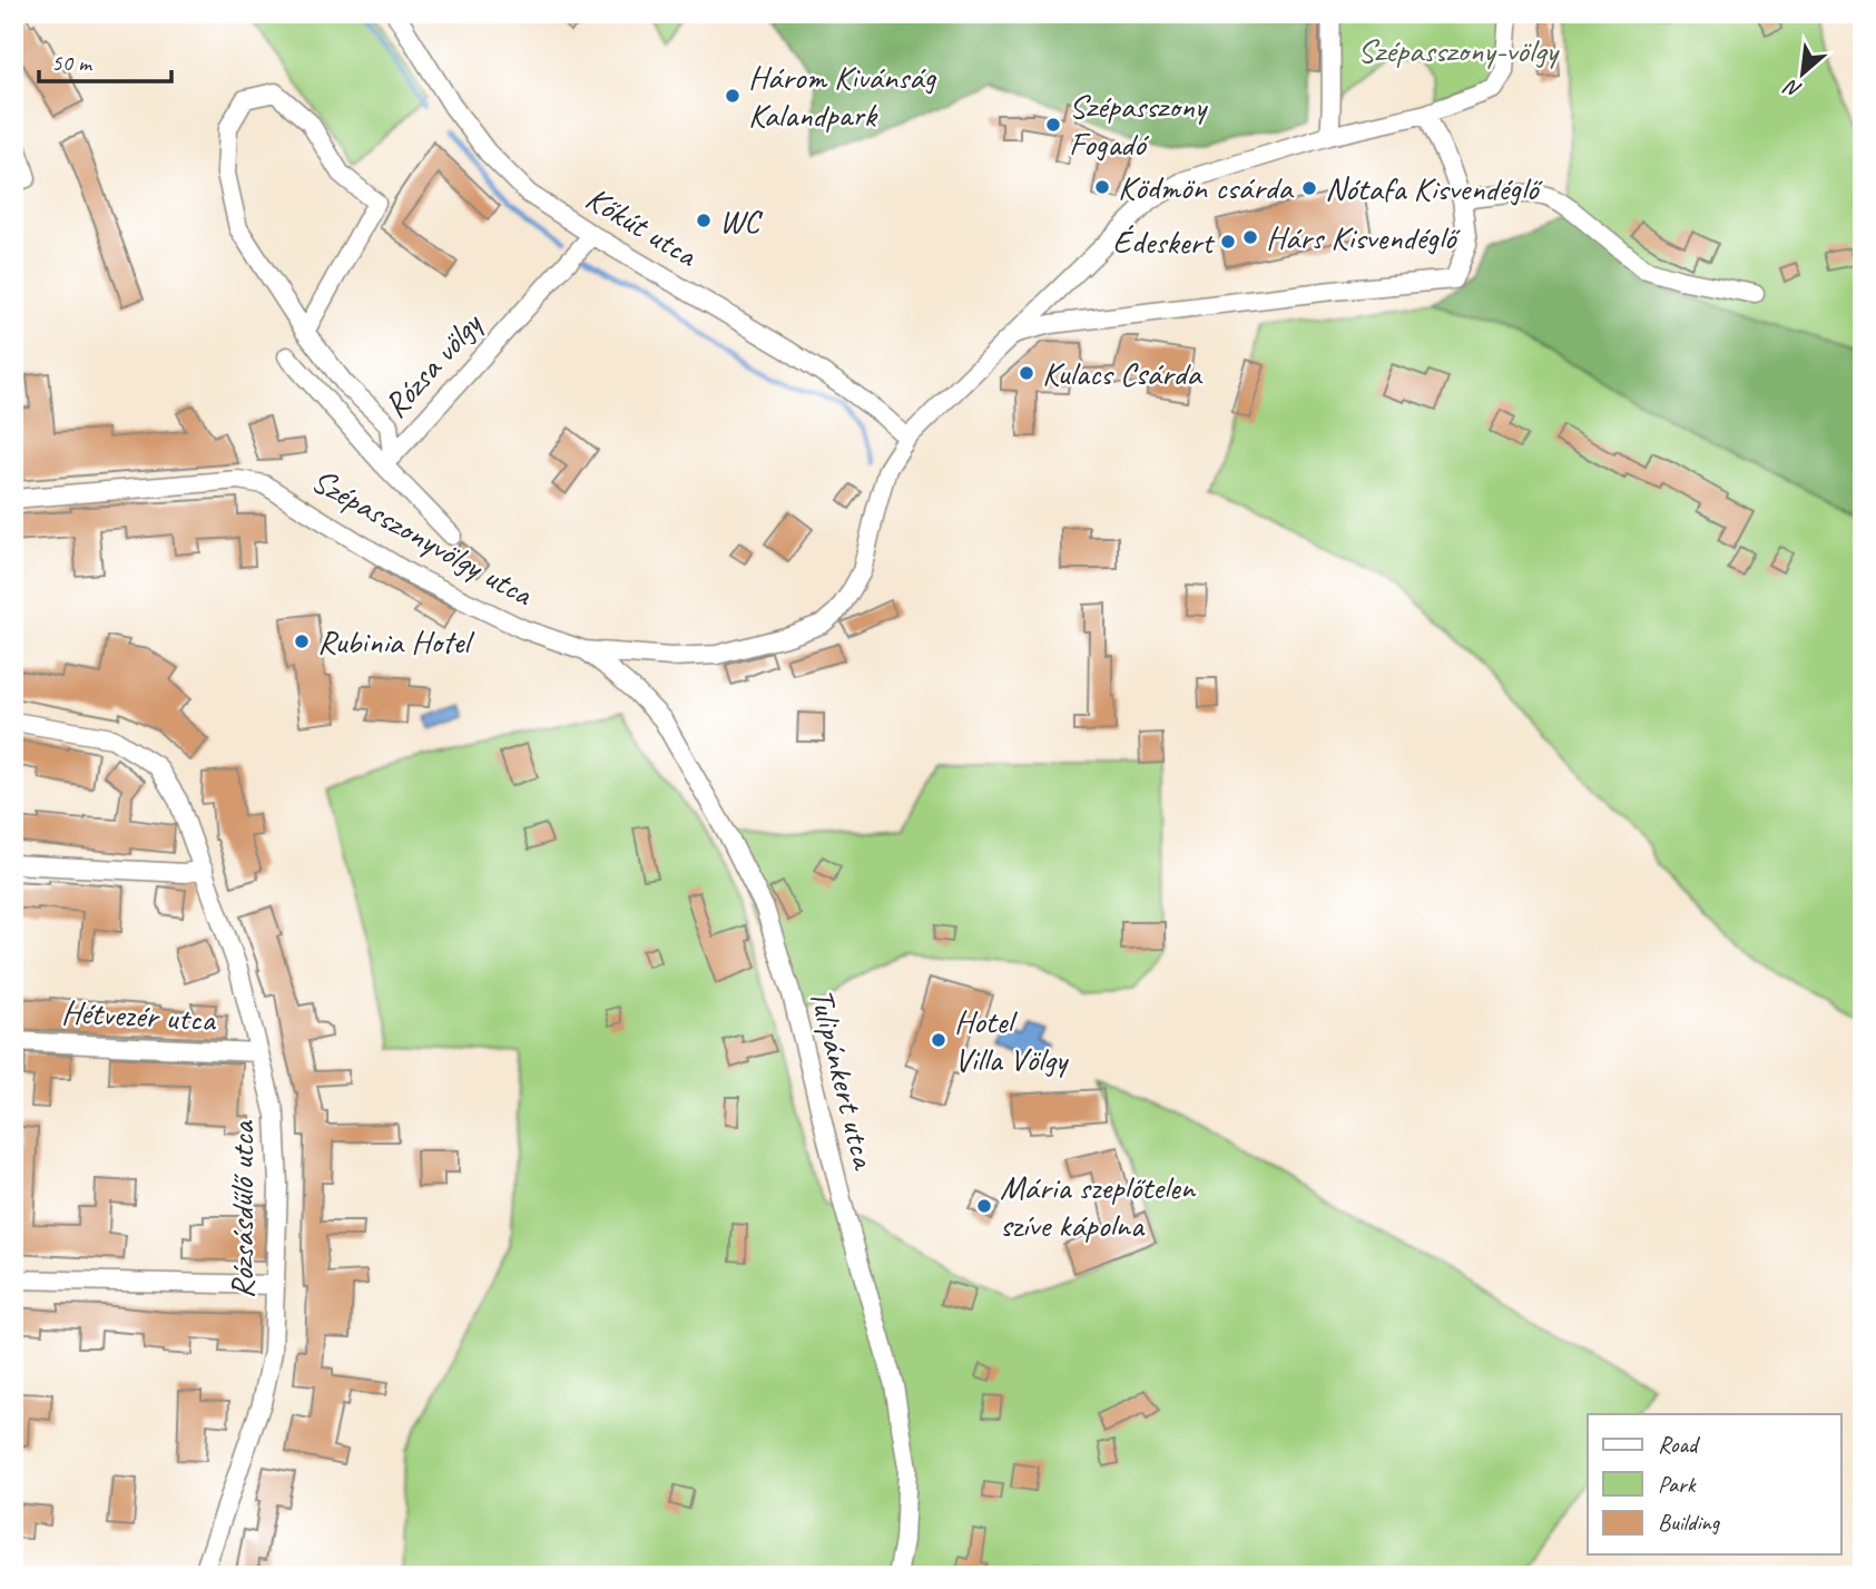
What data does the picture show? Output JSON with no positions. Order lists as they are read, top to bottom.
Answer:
{
  "streets": {
    "street": [
      "Kőkút utca",
      "Rózsa völgy",
      "Szépasszonyvölgy utca",
      "Hétvezér utca",
      "Tulipánkert utca",
      "Rózsásdűlő utca"
    ]
  },
  "crossings": [
    ["Kőkút utca", "Rózsa völgy"],
    ["Kőkút utca", "Szépasszonyvölgy utca"],
    ["Szépasszonyvölgy utca", "Tulipánkert utca"],
    ["Hétvezér utca", "Rózsásdűlő utca"]
  ],
  "parks": ["Szépasszony-völgy"],
  "places": [
    "Három Kivánság Kalandpark",
    "Szépasszony Fogadó",
    "Ködmön csárda",
    "Nótafa Kisvendéglő",
    "WC",
    "Hárs Kisvendéglő",
    "Édeskert",
    "Kulacs Csárda",
    "Rubinia Hotel",
    "Hotel Villa Völgy",
    "Mária szeplőtelen szíve kápolna"
  ],
  "legend": ["Road", "Park", "Building"],
  "scale_bar": "50 m",
  "north": "bottom left"
}
